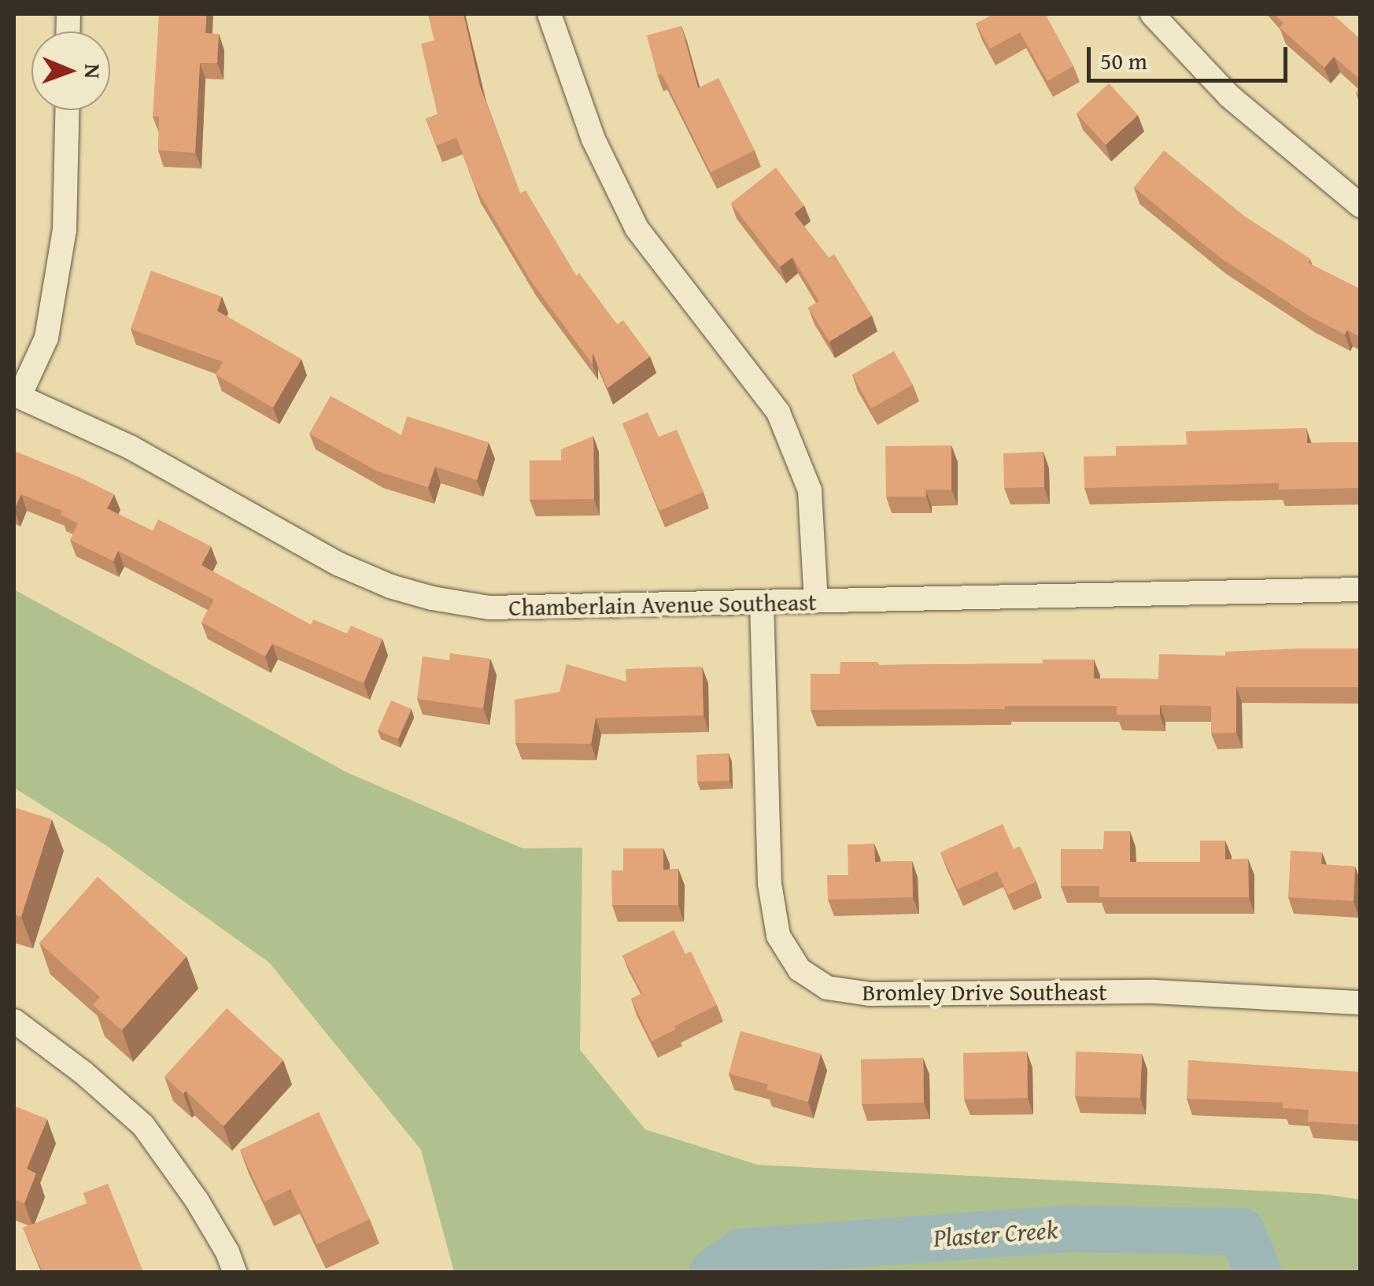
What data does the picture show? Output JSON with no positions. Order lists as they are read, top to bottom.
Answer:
{
  "streets": {
    "street": ["Chamberlain Avenue Southeast", "Bromley Drive Southeast"]
  },
  "crossings": [
    ["Chamberlain Avenue Southeast", "Bromley Drive Southeast"]
  ],
  "water": ["Plaster Creek"],
  "scale_bar": "50 m",
  "north": "right"
}
